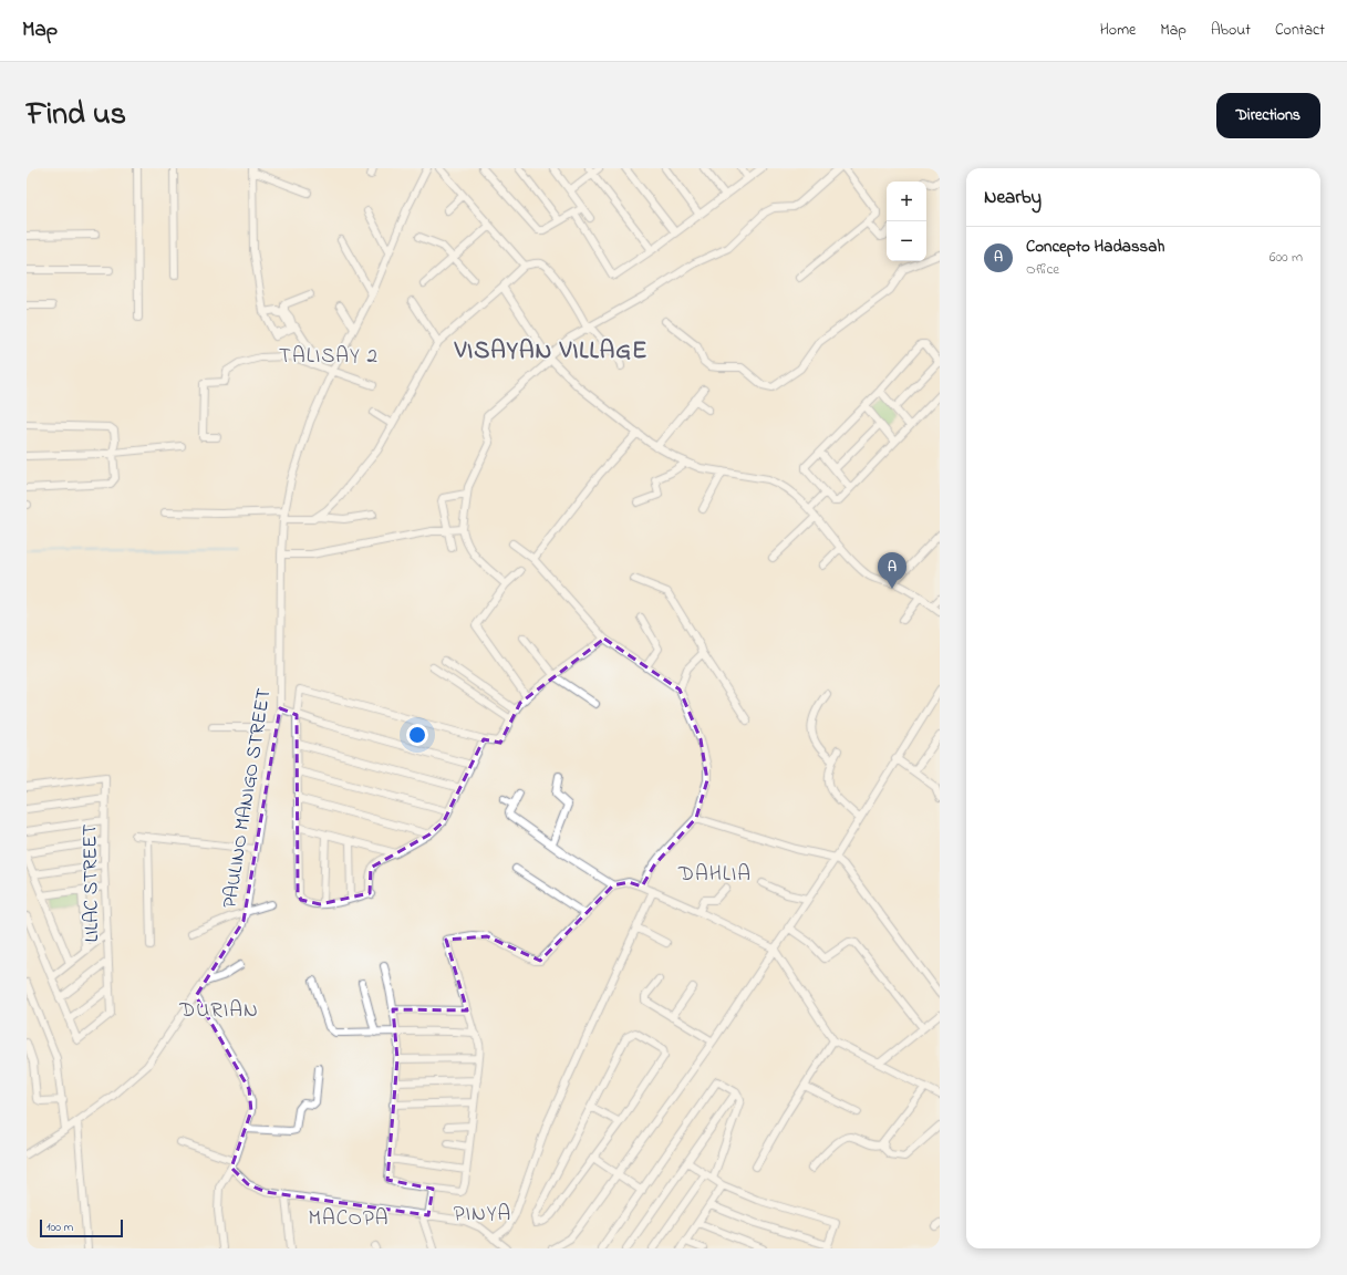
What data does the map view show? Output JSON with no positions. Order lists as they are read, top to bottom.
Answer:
{
  "streets": {
    "street": ["PAULINO MANIGO STREET", "LILAC STREET"]
  },
  "districts": [
    "VISAYAN VILLAGE",
    "TALISAY 2",
    "DAHLIA",
    "DURIAN",
    "PINYA",
    "MACOPA"
  ],
  "scale_bar": "100 m",
  "page": {
    "header": "Map",
    "nav": [
      "Home",
      "Map",
      "About",
      "Contact"
    ],
    "title": "Find us",
    "buttons": "Directions",
    "heading": "Nearby",
    "map_buttons": ["+", "−"],
    "list": [
      {
        "mark": "A",
        "name": "Concepto Hadassah",
        "note": "Office",
        "value": "600 m"
      }
    ],
    "pins": "A",
    "scale": "100 m"
  }
}
